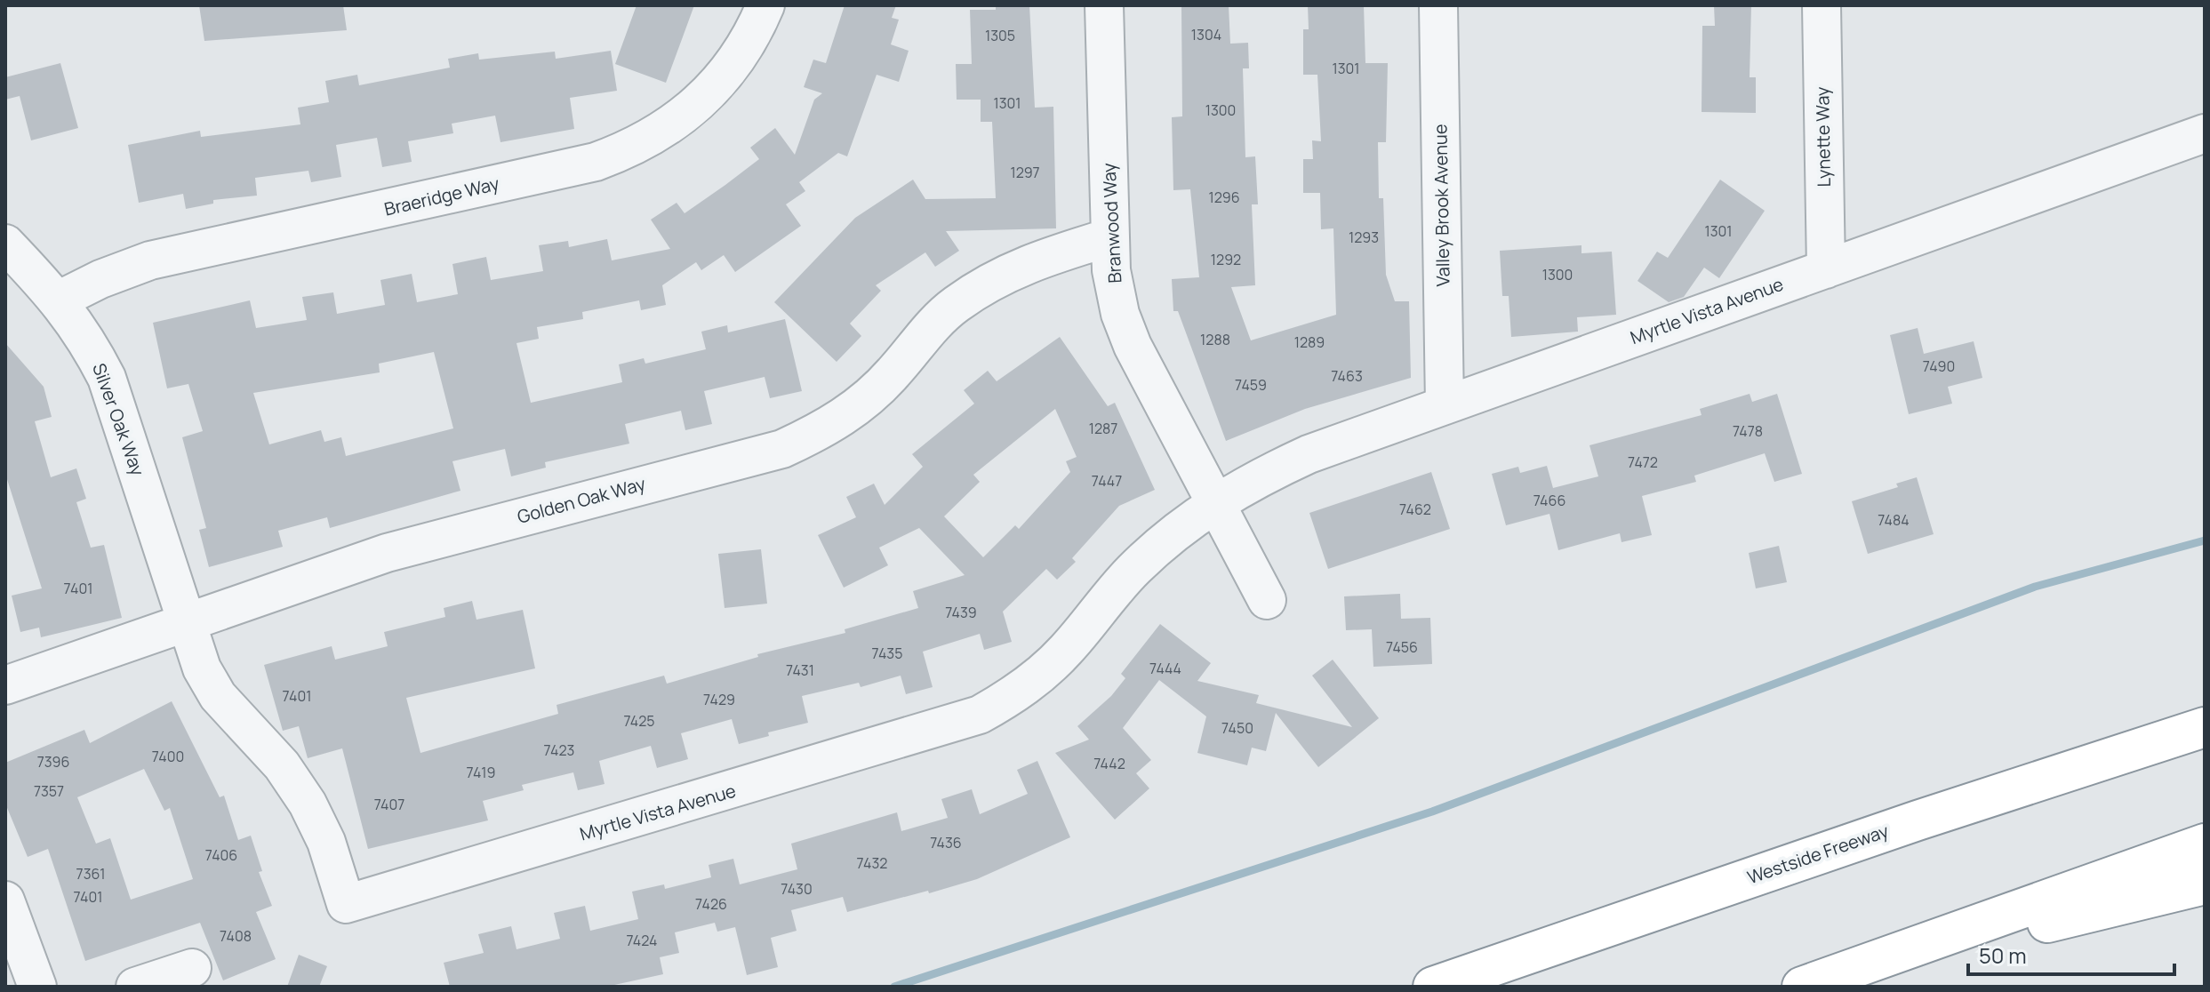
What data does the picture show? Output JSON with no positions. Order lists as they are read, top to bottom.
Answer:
{
  "streets": {
    "highway": ["Westside Freeway"],
    "street": [
      "Lynette Way",
      "Braeridge Way",
      "Valley Brook Avenue",
      "Branwood Way",
      "Myrtle Vista Avenue",
      "Silver Oak Way",
      "Golden Oak Way"
    ]
  },
  "crossings": [
    ["Lynette Way", "Myrtle Vista Avenue"],
    ["Braeridge Way", "Silver Oak Way"],
    ["Valley Brook Avenue", "Myrtle Vista Avenue"],
    ["Branwood Way", "Myrtle Vista Avenue"],
    ["Branwood Way", "Golden Oak Way"],
    ["Myrtle Vista Avenue", "Silver Oak Way"],
    ["Myrtle Vista Avenue", "Golden Oak Way"],
    ["Silver Oak Way", "Golden Oak Way"]
  ],
  "house_numbers": [
    "1304",
    "1305",
    "1301",
    "1301",
    "1300",
    "1297",
    "1296",
    "1301",
    "1293",
    "1292",
    "1300",
    "1288",
    "1289",
    "7490",
    "7463",
    "7459",
    "1287",
    "7478",
    "7472",
    "7447",
    "7466",
    "7462",
    "7484",
    "7401",
    "7439",
    "7456",
    "7435",
    "7444",
    "7431",
    "7401",
    "7429",
    "7425",
    "7450",
    "7423",
    "7400",
    "7396",
    "7442",
    "7419",
    "7357",
    "7407",
    "7436",
    "7406",
    "7432",
    "7361",
    "7430",
    "7401",
    "7426",
    "7408",
    "7424"
  ],
  "scale_bar": "50 m"
}
